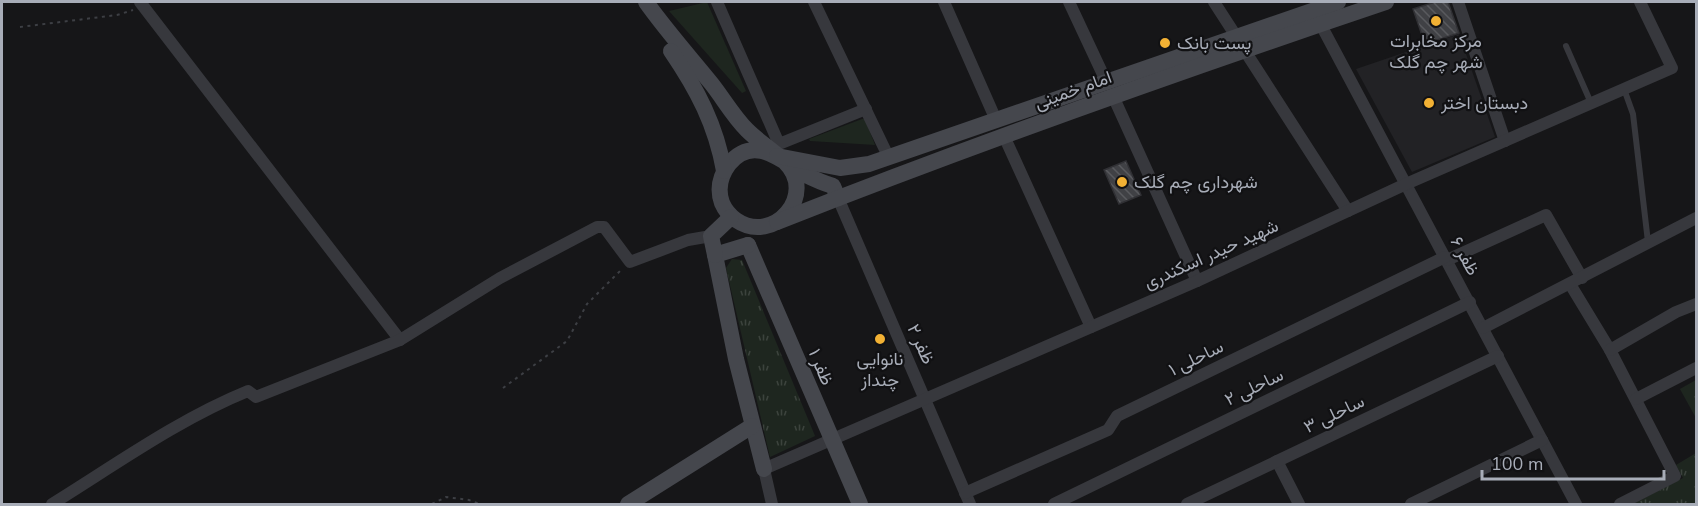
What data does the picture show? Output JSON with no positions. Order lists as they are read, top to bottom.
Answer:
{
  "streets": {
    "street": [
      "امام خمینی",
      "شهید حیدر اسکندری",
      "ظفر ۶",
      "ظفر ۲",
      "ساحلی ۱",
      "ظفر ۱",
      "ساحلی ۲",
      "ساحلی ۳"
    ]
  },
  "crossings": [
    ["امام خمینی", "ظفر ۶"],
    ["امام خمینی", "ظفر ۲"],
    ["شهید حیدر اسکندری", "ظفر ۶"],
    ["شهید حیدر اسکندری", "ظفر ۲"],
    ["شهید حیدر اسکندری", "ظفر ۱"],
    ["ظفر ۶", "ساحلی ۱"],
    ["ظفر ۶", "ساحلی ۲"],
    ["ظفر ۶", "ساحلی ۳"],
    ["ظفر ۲", "ساحلی ۱"]
  ],
  "places": [
    "مرکز مخابرات شهر چم گلک",
    "پست بانک",
    "دبستان اختر",
    "شهرداری چم گلک",
    "نانوایی چنداز"
  ],
  "scale_bar": "100 m"
}
